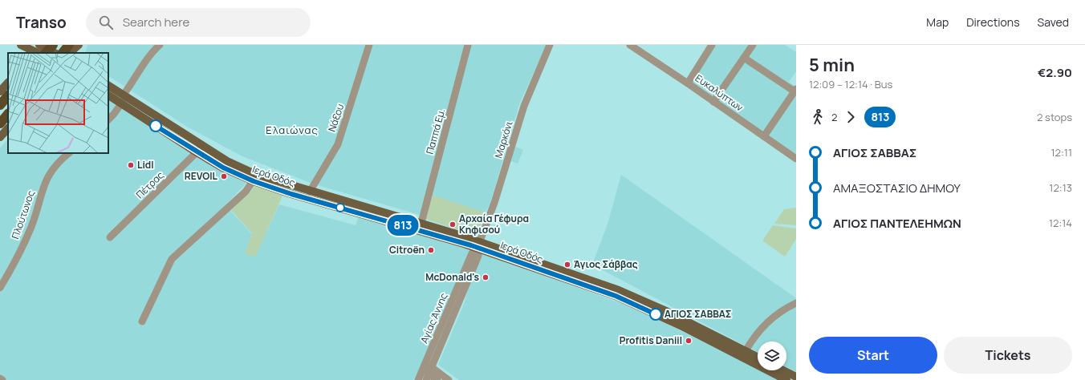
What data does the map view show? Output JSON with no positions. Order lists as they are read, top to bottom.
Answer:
{
  "streets": {
    "main road": ["Ιερά Οδός"],
    "street": [
      "Ευκαλύπτων",
      "Νάξου",
      "Παππά Εμ.",
      "Μαρκόνι",
      "Πέτρας",
      "Πλούτωνος",
      "Αγίας Άννης"
    ]
  },
  "crossings": [
    ["Νάξου", "Ιερά Οδός"],
    ["Παππά Εμ.", "Ιερά Οδός"],
    ["Μαρκόνι", "Ιερά Οδός"],
    ["Μαρκόνι", "Αγίας Άννης"],
    ["Ιερά Οδός", "Πέτρας"],
    ["Ιερά Οδός", "Αγίας Άννης"]
  ],
  "districts": ["Ελαιώνας"],
  "places": [
    "Lidl",
    "REVOIL",
    "Αρχαία Γέφυρα Κηφισού",
    "Citroën",
    "Άγιος Σάββας",
    "McDonald's",
    "ΑΓΙΟΣ ΣΑΒΒΑΣ",
    "Profitis Daniil"
  ],
  "lines": ["bus line 813"],
  "page": {
    "header": "Transo",
    "search": "Search here",
    "nav": ["Map", "Directions", "Saved"],
    "on_map": "813",
    "heading": ["5 min", "12:09 – 12:14 · Bus", "€2.90"],
    "legs": ["2", "813", "2 stops"],
    "list": [
      {
        "name": "ΑΓΙΟΣ ΣΑΒΒΑΣ",
        "value": "12:11"
      },
      {
        "name": "ΑΜΑΞΟΣΤΑΣΙΟ ΔΗΜΟΥ",
        "value": "12:13"
      },
      {
        "name": "ΑΓΙΟΣ ΠΑΝΤΕΛΕΗΜΩΝ",
        "value": "12:14"
      }
    ],
    "buttons": ["Start", "Tickets"]
  }
}
